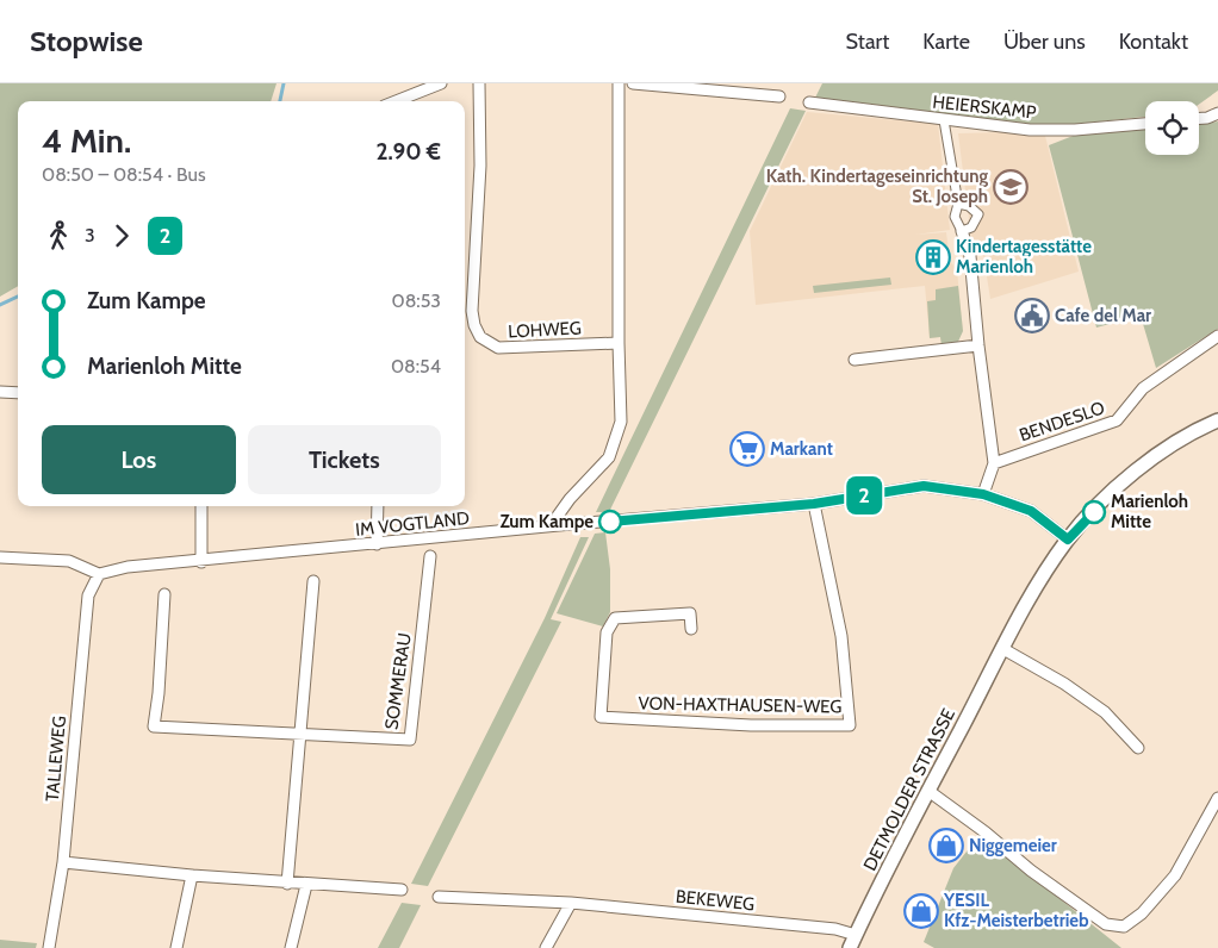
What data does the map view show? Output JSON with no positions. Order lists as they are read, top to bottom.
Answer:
{
  "streets": {
    "street": [
      "HEIERSKAMP",
      "LOHWEG",
      "BENDESLO",
      "IM VOGTLAND",
      "SOMMERAU",
      "VON-HAXTHAUSEN-WEG",
      "TALLEWEG",
      "DETMOLDER STRASSE",
      "BEKEWEG"
    ]
  },
  "crossings": [
    ["IM VOGTLAND", "VON-HAXTHAUSEN-WEG"],
    ["IM VOGTLAND", "TALLEWEG"],
    ["IM VOGTLAND", "DETMOLDER STRASSE"],
    ["DETMOLDER STRASSE", "BEKEWEG"]
  ],
  "places": {
    "school or university": ["Kath. Kindertageseinrichtung St. Joseph"],
    "building": ["Kindertagesstätte Marienloh"],
    "public building": ["Cafe del Mar"],
    "supermarket": ["Markant"],
    "other": ["Marienloh Mitte", "Zum Kampe"],
    "shop": ["Niggemeier", "YESIL Kfz-Meisterbetrieb"]
  },
  "lines": ["bus line 2"],
  "page": {
    "header": "Stopwise",
    "nav": [
      "Start",
      "Karte",
      "Über uns",
      "Kontakt"
    ],
    "on_map": "2",
    "heading": ["4 Min.", "08:50 – 08:54 · Bus", "2.90 €"],
    "legs": ["3", "2"],
    "list": [
      {
        "name": "Zum Kampe",
        "value": "08:53"
      },
      {
        "name": "Marienloh Mitte",
        "value": "08:54"
      }
    ],
    "buttons": ["Los", "Tickets"]
  }
}
